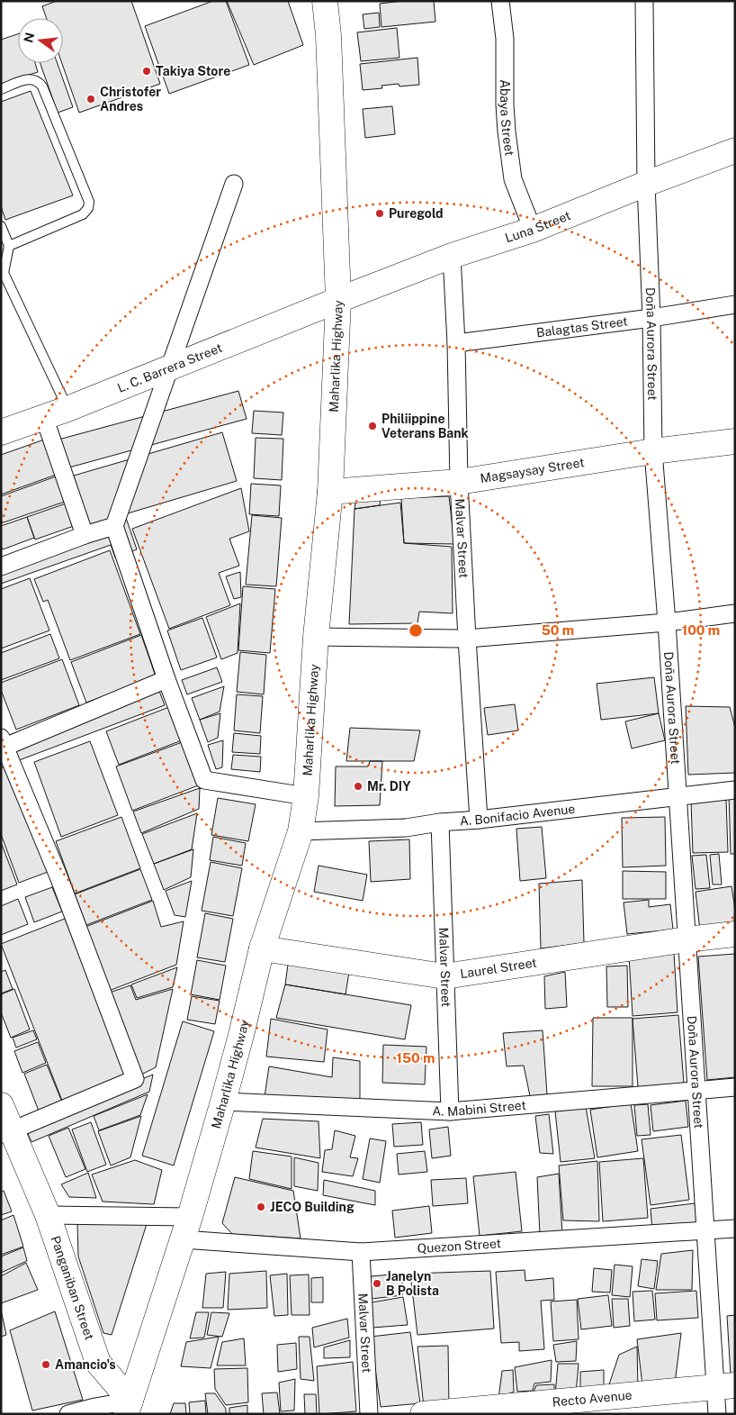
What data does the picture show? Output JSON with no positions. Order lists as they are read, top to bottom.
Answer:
{
  "streets": {
    "street": [
      "Abaya Street",
      "Luna Street",
      "Balagtas Street",
      "Doña Aurora Street",
      "Maharlika Highway",
      "L. C. Barrera Street",
      "Magsaysay Street",
      "Malvar Street",
      "A. Bonifacio Avenue",
      "Laurel Street",
      "A. Mabini Street",
      "Quezon Street",
      "Panganiban Street",
      "Recto Avenue"
    ]
  },
  "crossings": [
    ["Abaya Street", "Luna Street"],
    ["Luna Street", "Doña Aurora Street"],
    ["Luna Street", "Maharlika Highway"],
    ["Luna Street", "L. C. Barrera Street"],
    ["Luna Street", "Malvar Street"],
    ["Balagtas Street", "Doña Aurora Street"],
    ["Balagtas Street", "Malvar Street"],
    ["Doña Aurora Street", "Magsaysay Street"],
    ["Doña Aurora Street", "A. Bonifacio Avenue"],
    ["Doña Aurora Street", "Laurel Street"],
    ["Doña Aurora Street", "A. Mabini Street"],
    ["Doña Aurora Street", "Quezon Street"],
    ["Doña Aurora Street", "Recto Avenue"],
    ["Maharlika Highway", "L. C. Barrera Street"],
    ["Maharlika Highway", "Magsaysay Street"],
    ["Maharlika Highway", "A. Bonifacio Avenue"],
    ["Maharlika Highway", "Laurel Street"],
    ["Maharlika Highway", "A. Mabini Street"],
    ["Maharlika Highway", "Quezon Street"],
    ["Maharlika Highway", "Panganiban Street"],
    ["Magsaysay Street", "Malvar Street"],
    ["Malvar Street", "A. Bonifacio Avenue"],
    ["Malvar Street", "Laurel Street"],
    ["Malvar Street", "A. Mabini Street"],
    ["Malvar Street", "Quezon Street"],
    ["Quezon Street", "Panganiban Street"]
  ],
  "places": [
    "Takiya Store",
    "Christofer Andres",
    "Puregold",
    "Philiippine Veterans Bank",
    "Mr. DIY",
    "JECO Building",
    "Janelyn B Polista",
    "Amancio's"
  ],
  "north": "left",
  "rings": ["50 m", "100 m", "150 m"]
}
